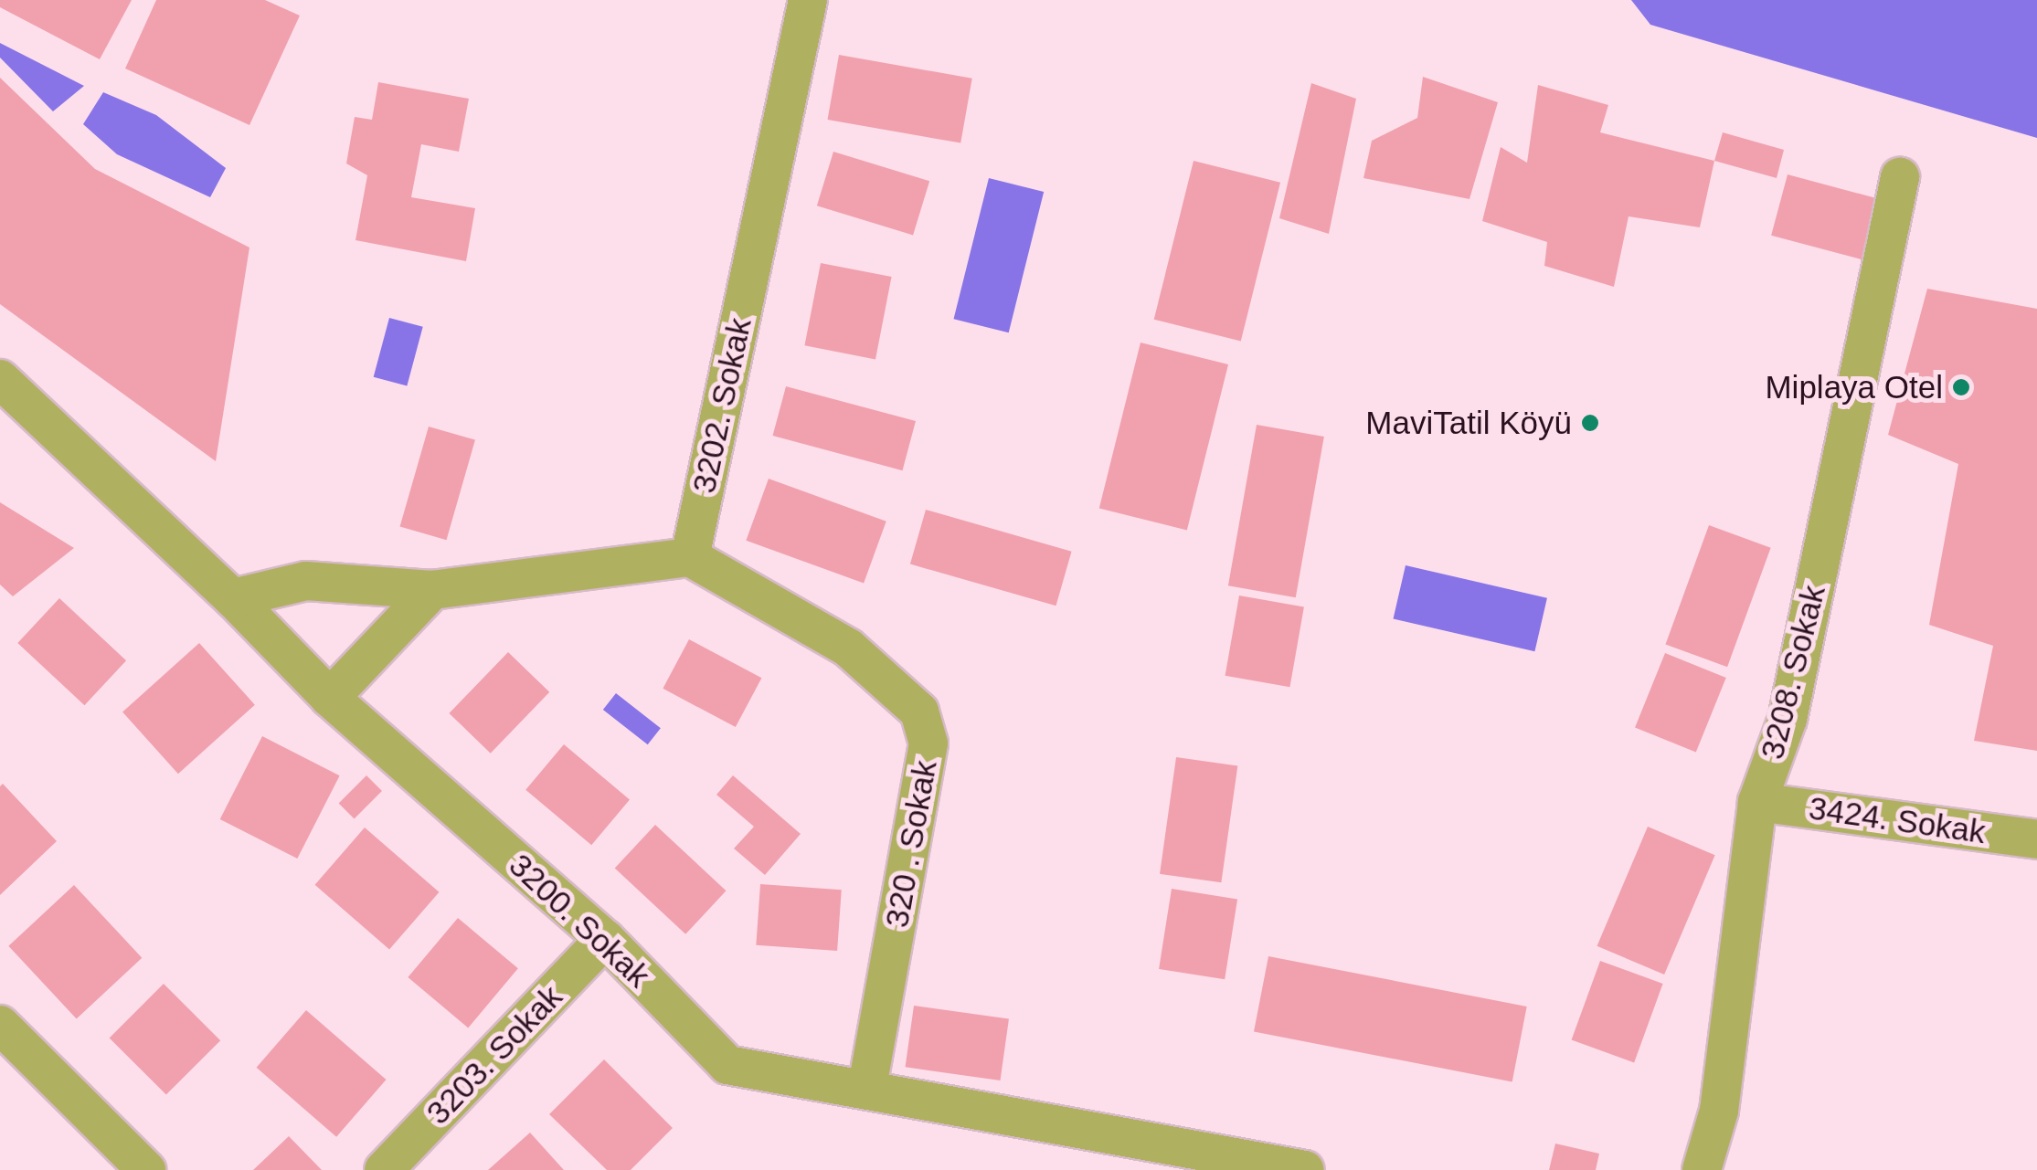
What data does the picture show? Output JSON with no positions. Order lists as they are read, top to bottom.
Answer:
{
  "streets": {
    "street": [
      "3202. Sokak",
      "3208. Sokak",
      "3424. Sokak",
      "320 . Sokak",
      "3200. Sokak",
      "3203. Sokak"
    ]
  },
  "crossings": [
    ["3202. Sokak", "320 . Sokak"],
    ["3208. Sokak", "3424. Sokak"],
    ["320 . Sokak", "3200. Sokak"],
    ["3200. Sokak", "3203. Sokak"]
  ],
  "places": ["Miplaya Otel", "MaviTatil Köyü"]
}
